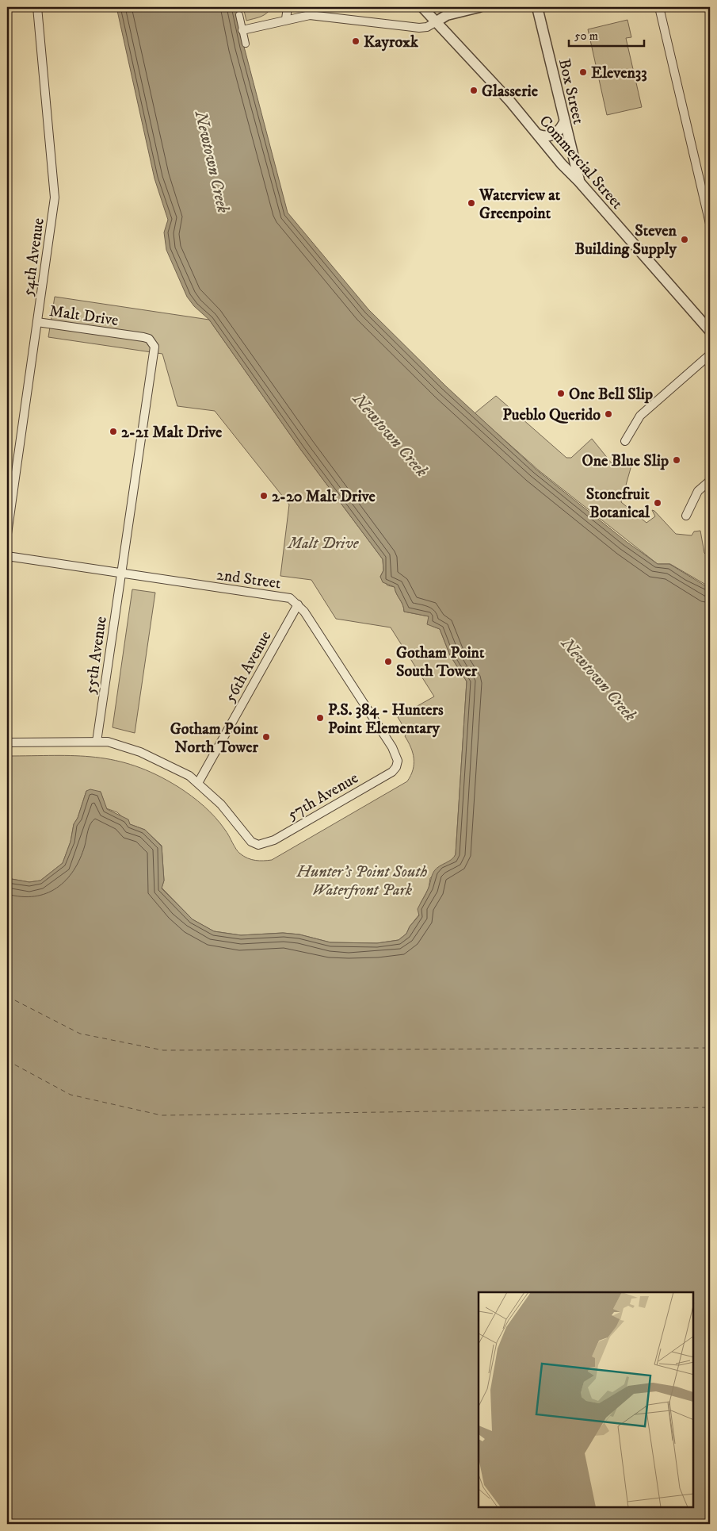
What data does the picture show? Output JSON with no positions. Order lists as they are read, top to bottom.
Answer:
{
  "streets": {
    "street": [
      "Box Street",
      "Commercial Street",
      "54th Avenue",
      "Malt Drive",
      "2nd Street",
      "55th Avenue",
      "56th Avenue",
      "57th Avenue"
    ]
  },
  "crossings": [
    ["Box Street", "Commercial Street"],
    ["54th Avenue", "Malt Drive"],
    ["Malt Drive", "2nd Street"],
    ["Malt Drive", "55th Avenue"],
    ["2nd Street", "55th Avenue"],
    ["2nd Street", "56th Avenue"],
    ["2nd Street", "57th Avenue"],
    ["56th Avenue", "57th Avenue"]
  ],
  "water": ["Newtown Creek"],
  "parks": ["Malt Drive", "Hunter’s Point South Waterfront Park"],
  "places": [
    "Kayroxk",
    "Eleven33",
    "Glasserie",
    "Waterview at Greenpoint",
    "Steven Building Supply",
    "One Bell Slip",
    "Pueblo Querido",
    "2-21 Malt Drive",
    "One Blue Slip",
    "2-20 Malt Drive",
    "Stonefruit Botanical",
    "Gotham Point South Tower",
    "P.S. 384 - Hunters Point Elementary",
    "Gotham Point North Tower"
  ],
  "scale_bar": "50 m"
}
